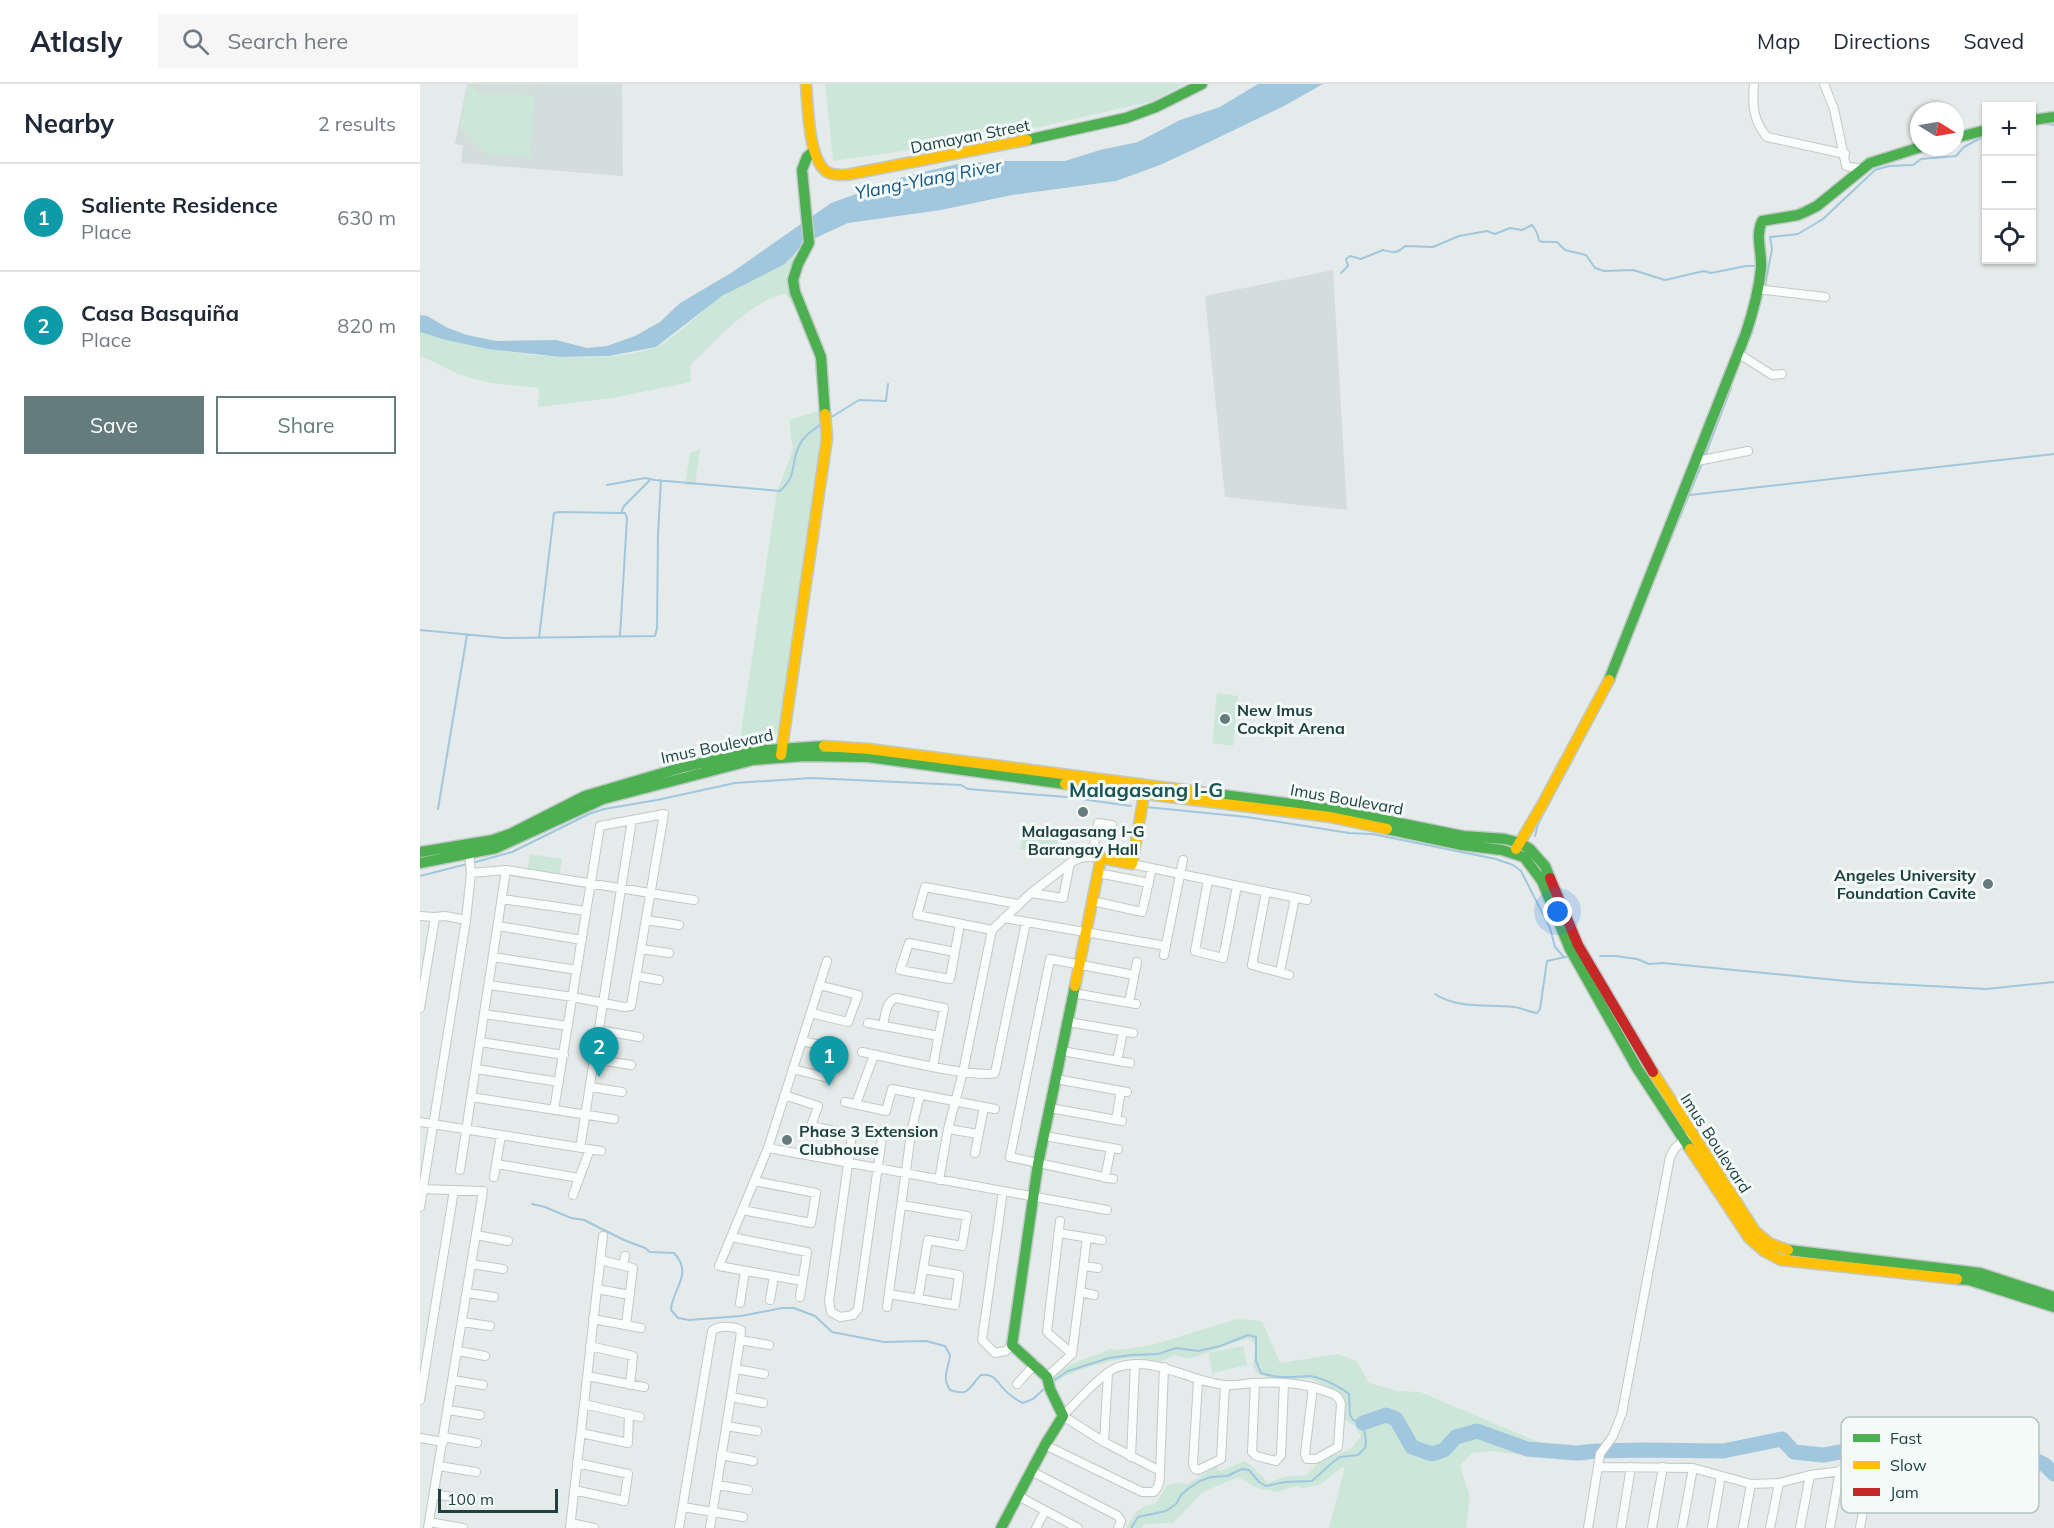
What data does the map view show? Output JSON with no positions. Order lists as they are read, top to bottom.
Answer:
{
  "streets": {
    "street": ["Damayan Street", "Imus Boulevard"]
  },
  "districts": ["Malagasang I-G"],
  "water": ["Ylang-Ylang River"],
  "places": [
    "New Imus Cockpit Arena",
    "Malagasang I-G Barangay Hall",
    "Angeles University Foundation Cavite",
    "Phase 3 Extension Clubhouse"
  ],
  "legend": ["Fast", "Slow", "Jam"],
  "scale_bar": "100 m",
  "north": "right",
  "page": {
    "header": "Atlasly",
    "search": "Search here",
    "nav": ["Map", "Directions", "Saved"],
    "heading": ["Nearby", "2 results"],
    "map_buttons": ["+", "−"],
    "list": [
      {
        "mark": "1",
        "name": "Saliente Residence",
        "note": "Place",
        "value": "630 m"
      },
      {
        "mark": "2",
        "name": "Casa Basquiña",
        "note": "Place",
        "value": "820 m"
      }
    ],
    "buttons": ["Save", "Share"],
    "pins": ["2", "1"],
    "scale": "100 m"
  }
}
